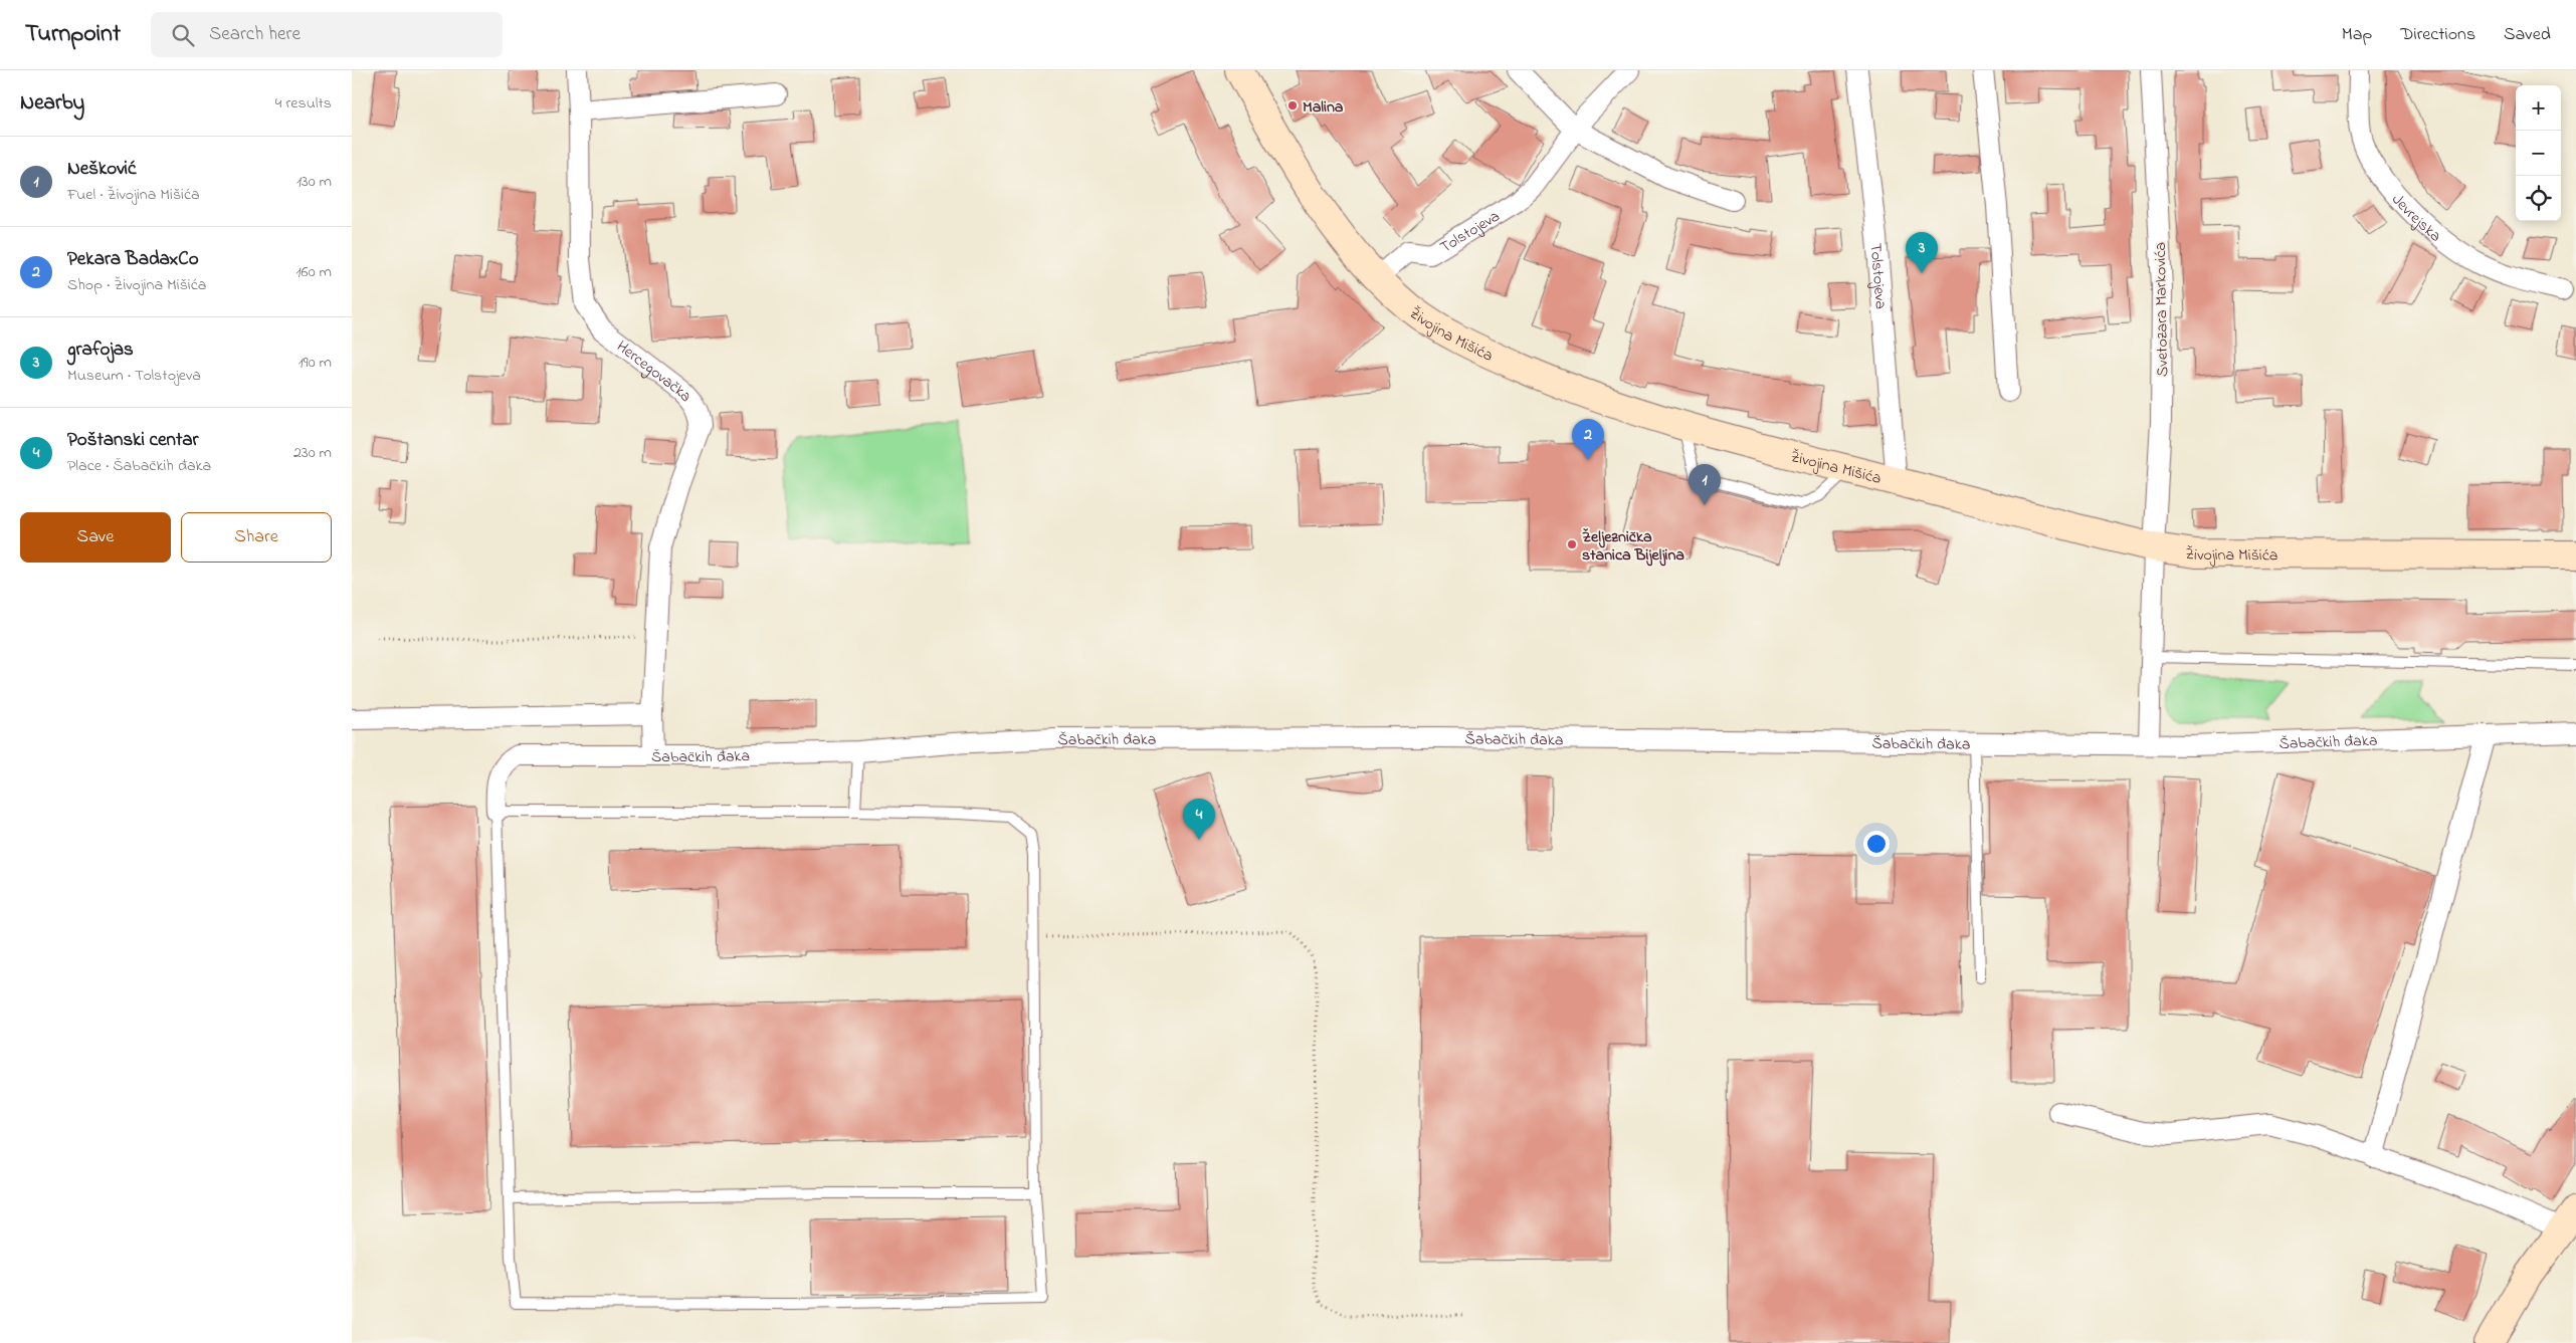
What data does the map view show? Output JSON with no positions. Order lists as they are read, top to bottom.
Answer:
{
  "streets": {
    "main road": ["Živojina Mišića"],
    "street": [
      "Jevrejska",
      "Tolstojeva",
      "Svetozara Markovića",
      "Hercegovačka",
      "Šabačkih đaka"
    ]
  },
  "crossings": [
    ["Tolstojeva", "Živojina Mišića"],
    ["Svetozara Markovića", "Živojina Mišića"],
    ["Svetozara Markovića", "Šabačkih đaka"],
    ["Hercegovačka", "Šabačkih đaka"]
  ],
  "places": ["Malina", "Željeznička stanica Bijeljina"],
  "page": {
    "header": "Turnpoint",
    "search": "Search here",
    "nav": ["Map", "Directions", "Saved"],
    "heading": ["Nearby", "4 results"],
    "map_buttons": ["+", "−"],
    "list": [
      {
        "mark": "1",
        "name": "Nešković",
        "note": "Fuel · Živojina Mišića",
        "value": "130 m"
      },
      {
        "mark": "2",
        "name": "Pekara BadaxCo",
        "note": "Shop · Živojina Mišića",
        "value": "160 m"
      },
      {
        "mark": "3",
        "name": "grafojas",
        "note": "Museum · Tolstojeva",
        "value": "190 m"
      },
      {
        "mark": "4",
        "name": "Poštanski centar",
        "note": "Place · Šabačkih đaka",
        "value": "230 m"
      }
    ],
    "pins": [
      "3",
      "2",
      "1",
      "4"
    ],
    "buttons": ["Save", "Share"]
  }
}
